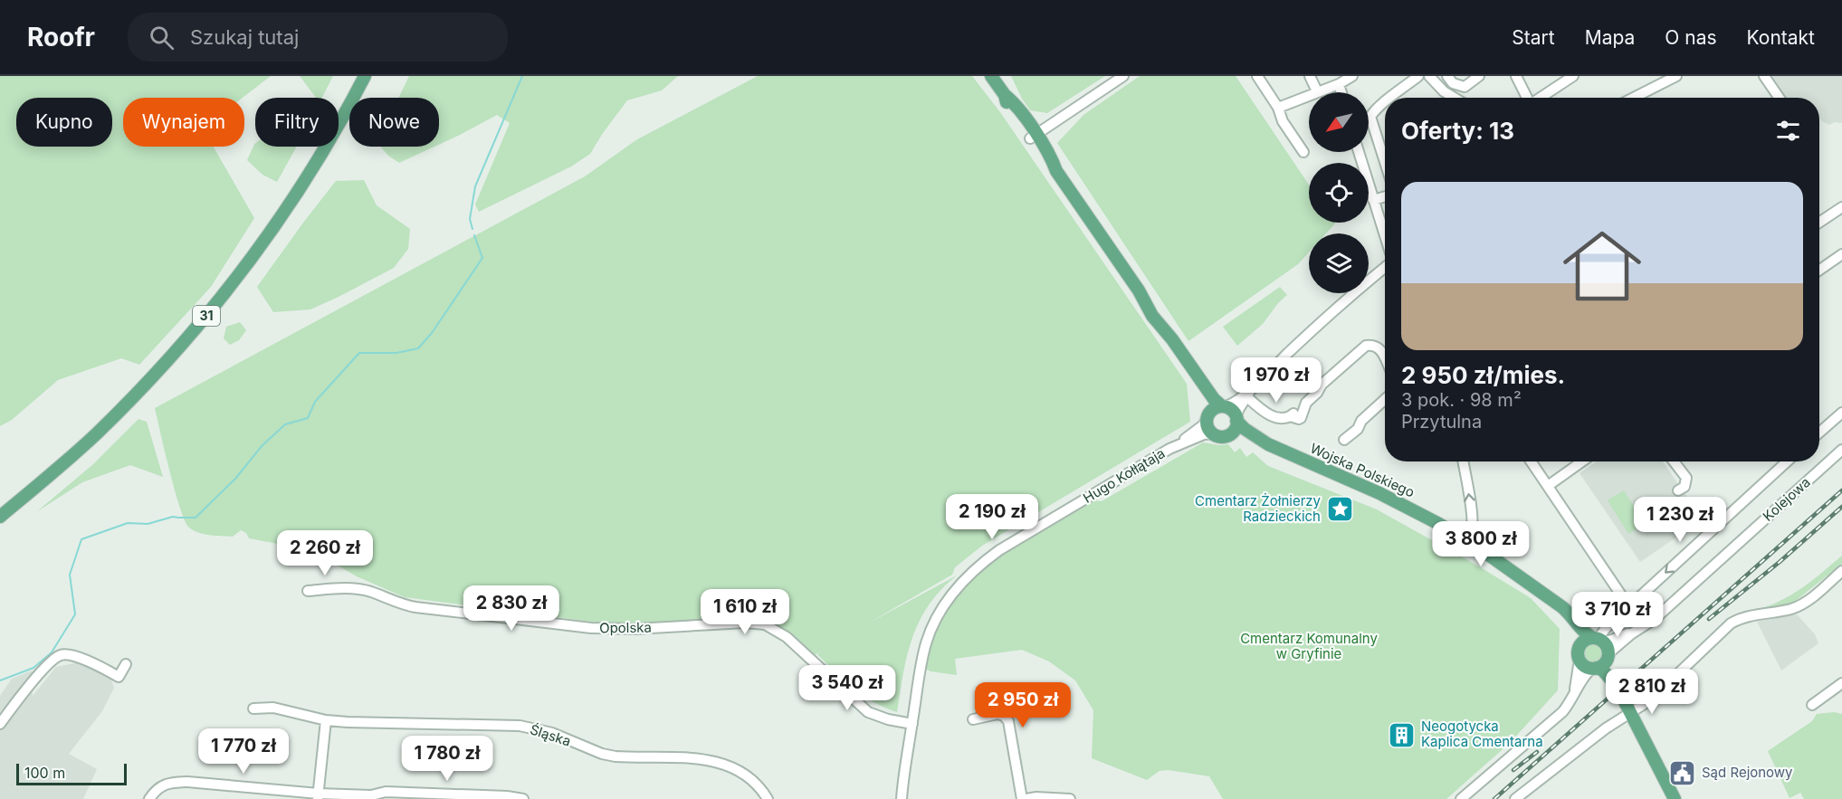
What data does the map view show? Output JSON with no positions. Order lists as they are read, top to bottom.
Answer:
{
  "streets": {
    "main road": ["31", "Wojska Polskiego"],
    "street": [
      "Hugo Kołłątaja",
      "Kolejowa",
      "Opolska",
      "Śląska"
    ]
  },
  "crossings": [
    ["Wojska Polskiego", "Hugo Kołłątaja"],
    ["Wojska Polskiego", "Kolejowa"],
    ["Hugo Kołłątaja", "Opolska"]
  ],
  "parks": ["Cmentarz Komunalny w Gryfinie"],
  "places": {
    "place": ["Cmentarz Żołnierzy Radzieckich"],
    "building": ["Neogotycka Kaplica Cmentarna"],
    "public building": ["Sąd Rejonowy"]
  },
  "scale_bar": "100 m",
  "north": "bottom left",
  "page": {
    "header": "Roofr",
    "search": "Szukaj tutaj",
    "nav": [
      "Start",
      "Mapa",
      "O nas",
      "Kontakt"
    ],
    "chip": [
      "Kupno",
      "Wynajem",
      "Filtry",
      "Nowe"
    ],
    "heading": "Oferty: 13",
    "list": [
      {
        "name": "2 950 zł/mies.",
        "note": "3 pok. · 98 m² · Przytulna"
      }
    ],
    "price": [
      "1 970 zł",
      "2 190 zł",
      "1 230 zł",
      "3 800 zł",
      "2 260 zł",
      "2 830 zł",
      "1 610 zł",
      "3 710 zł",
      "3 540 zł",
      "2 810 zł",
      "2 950 zł",
      "1 770 zł",
      "1 780 zł"
    ],
    "scale": "100 m"
  }
}
